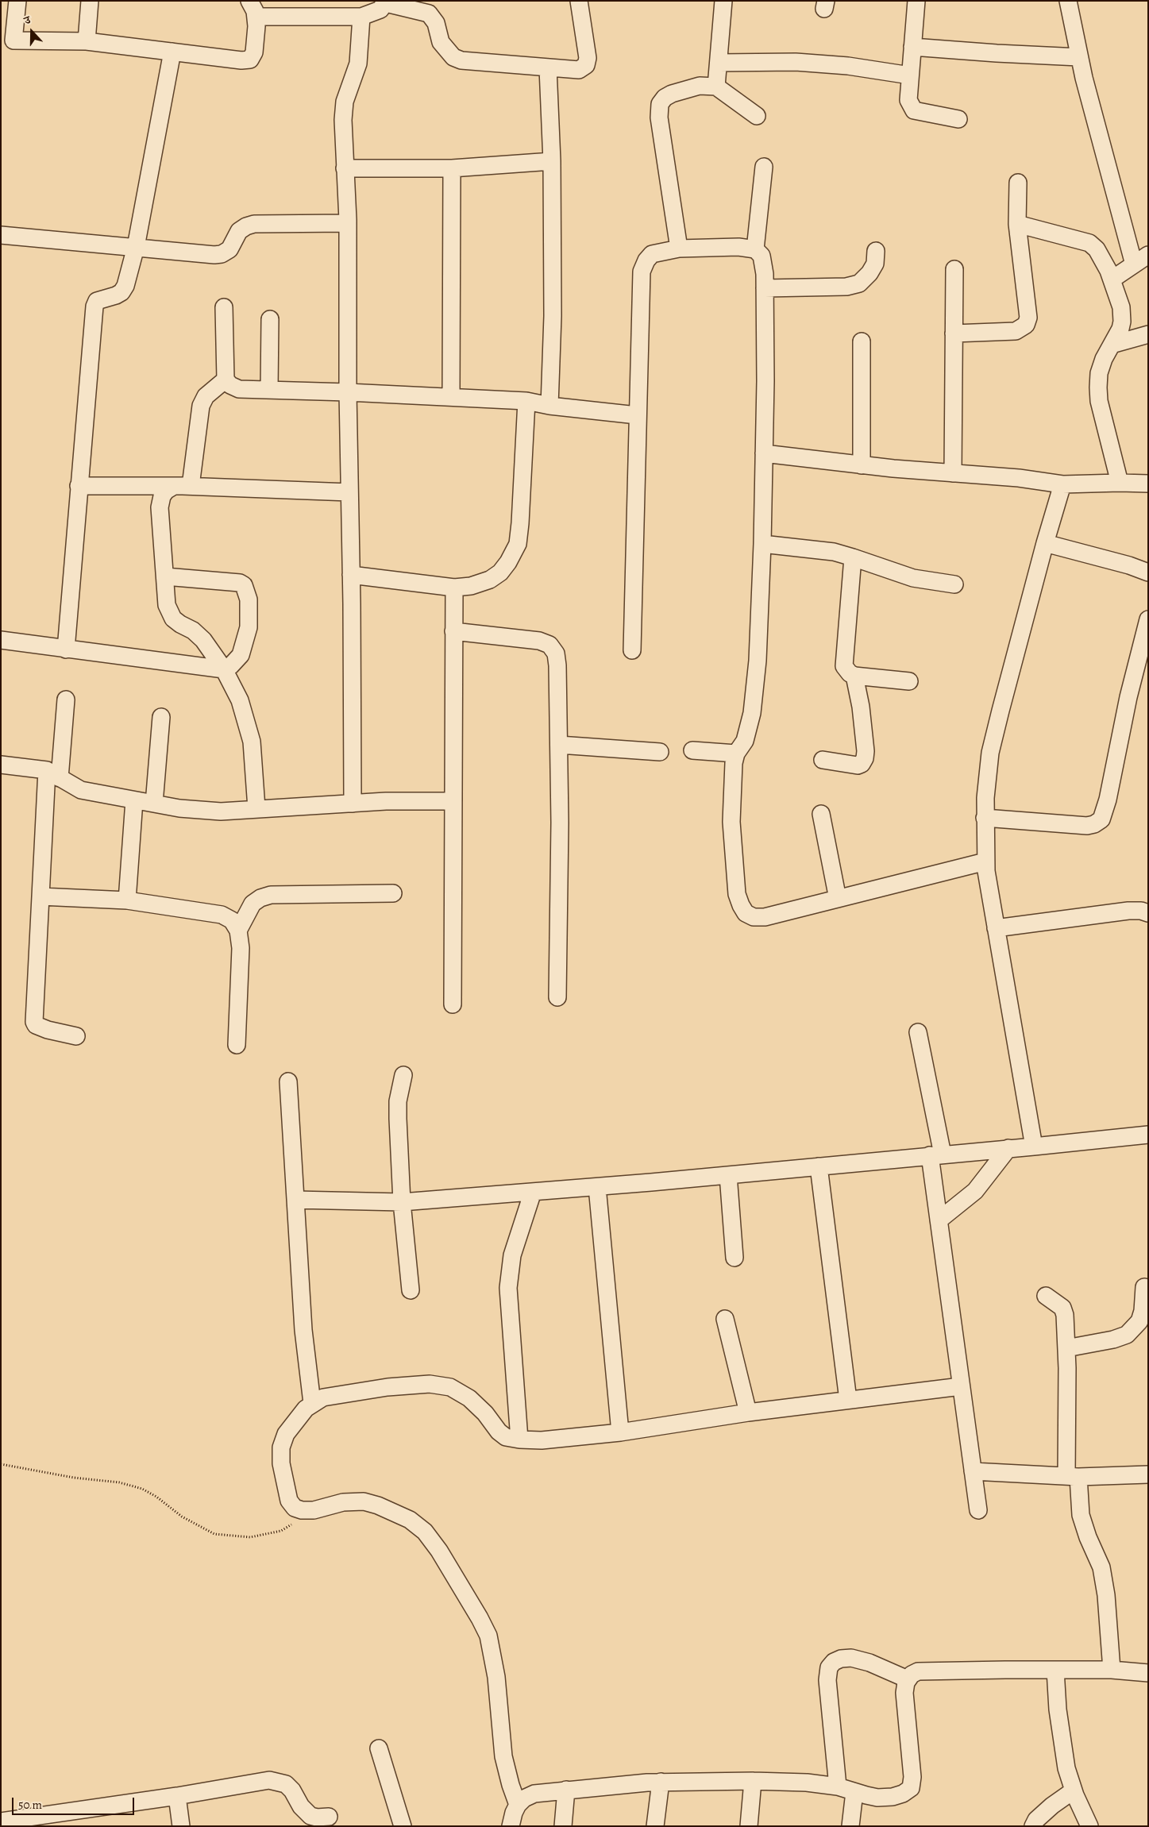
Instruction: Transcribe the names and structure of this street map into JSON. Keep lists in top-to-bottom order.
{
  "scale_bar": "50 m",
  "north": "top"
}
